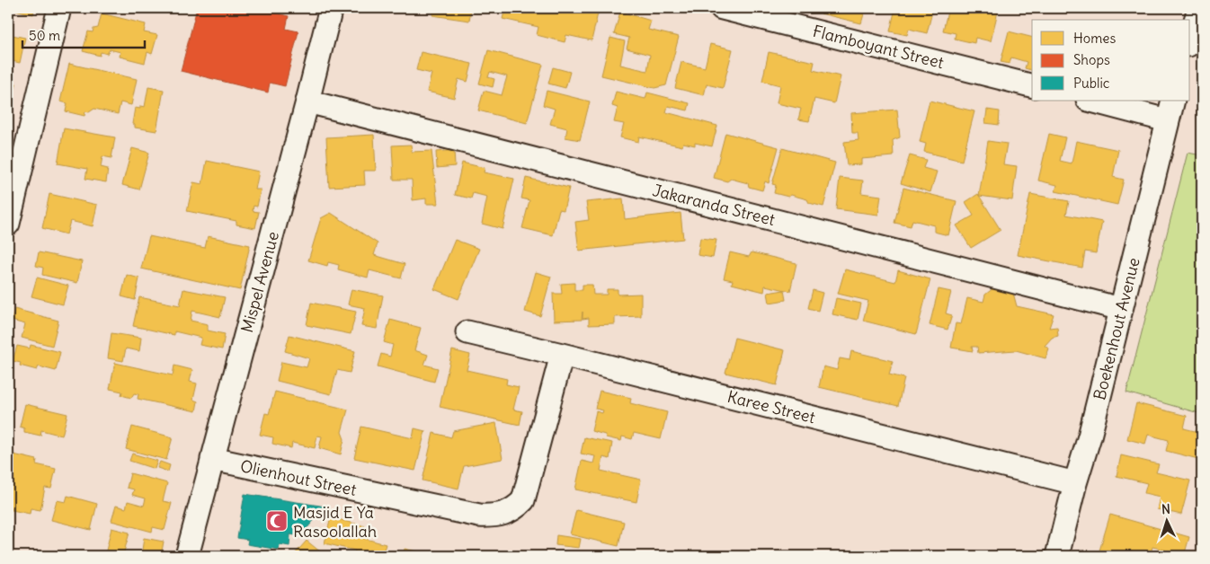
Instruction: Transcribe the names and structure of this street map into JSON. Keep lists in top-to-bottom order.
{
  "streets": {
    "street": [
      "Flamboyant Street",
      "Jakaranda Street",
      "Mispel Avenue",
      "Boekenhout Avenue",
      "Karee Street",
      "Olienhout Street"
    ]
  },
  "crossings": [
    ["Jakaranda Street", "Mispel Avenue"],
    ["Jakaranda Street", "Boekenhout Avenue"],
    ["Mispel Avenue", "Olienhout Street"],
    ["Boekenhout Avenue", "Karee Street"],
    ["Karee Street", "Olienhout Street"]
  ],
  "places": {
    "mosque": ["Masjid E Ya Rasoolallah"]
  },
  "legend": ["Homes", "Shops", "Public"],
  "scale_bar": "50 m",
  "north": "top"
}
